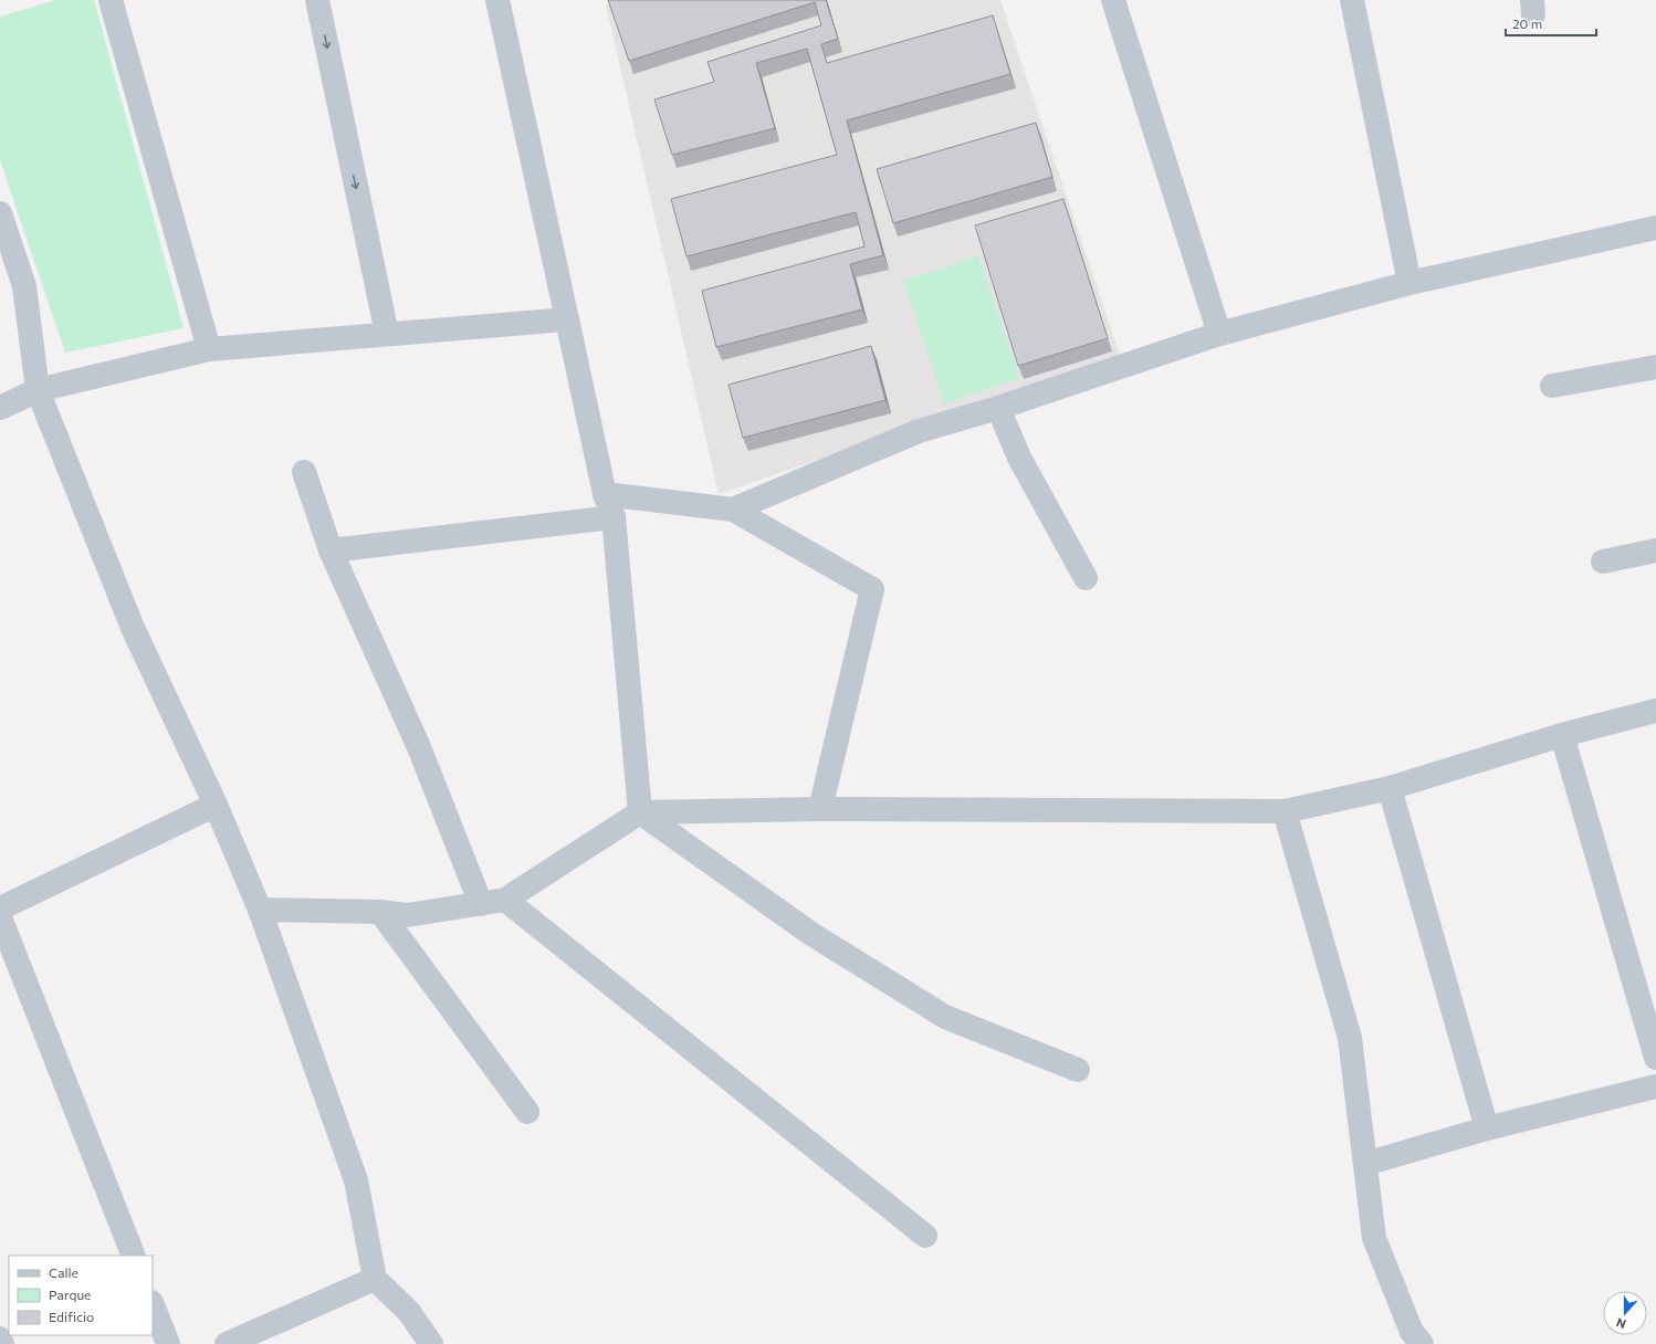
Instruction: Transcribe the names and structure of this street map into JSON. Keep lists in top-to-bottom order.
{
  "legend": ["Calle", "Parque", "Edificio"],
  "scale_bar": "20 m",
  "north": "bottom"
}
